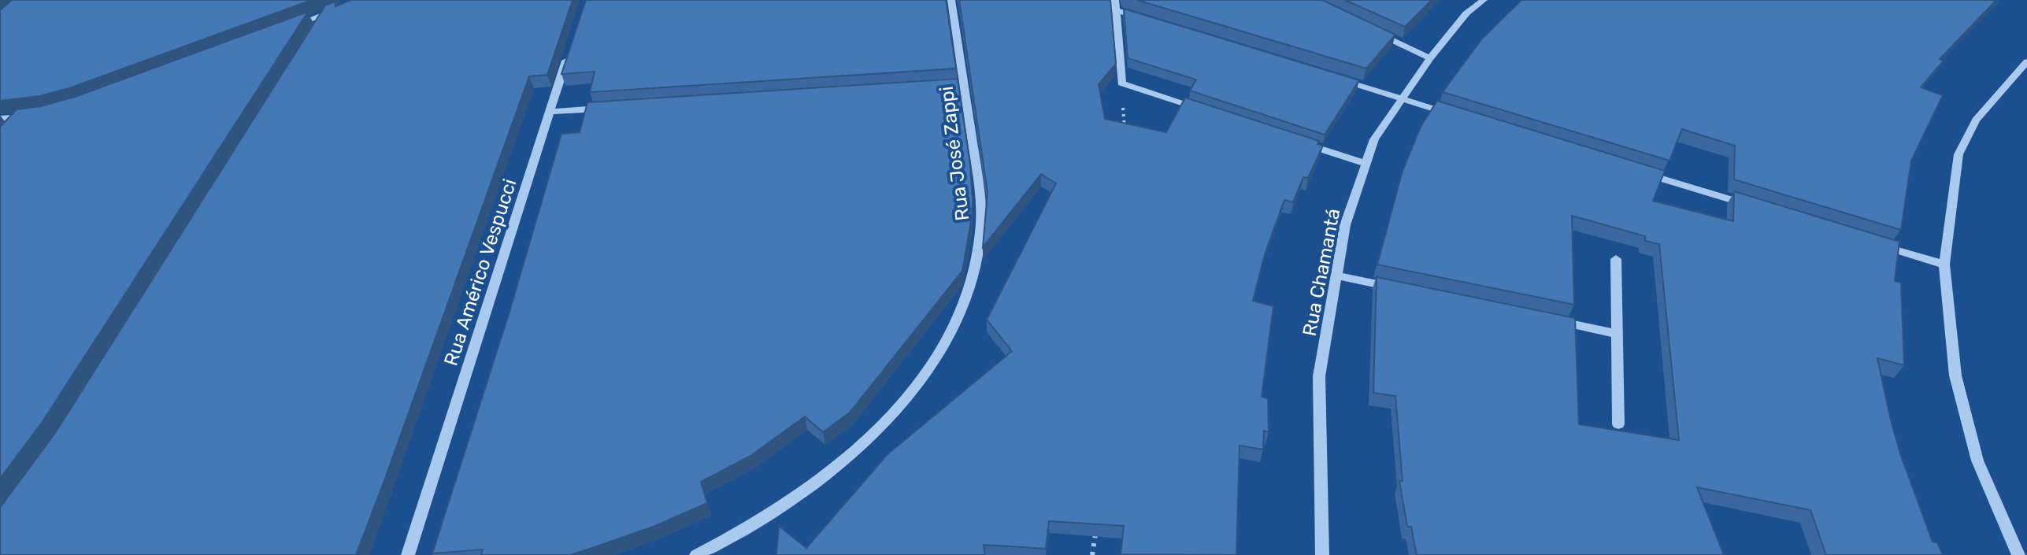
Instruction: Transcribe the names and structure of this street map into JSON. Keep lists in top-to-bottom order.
{
  "streets": {
    "street": ["Rua José Zappi", "Rua Américo Vespucci", "Rua Chamantá"]
  }
}
